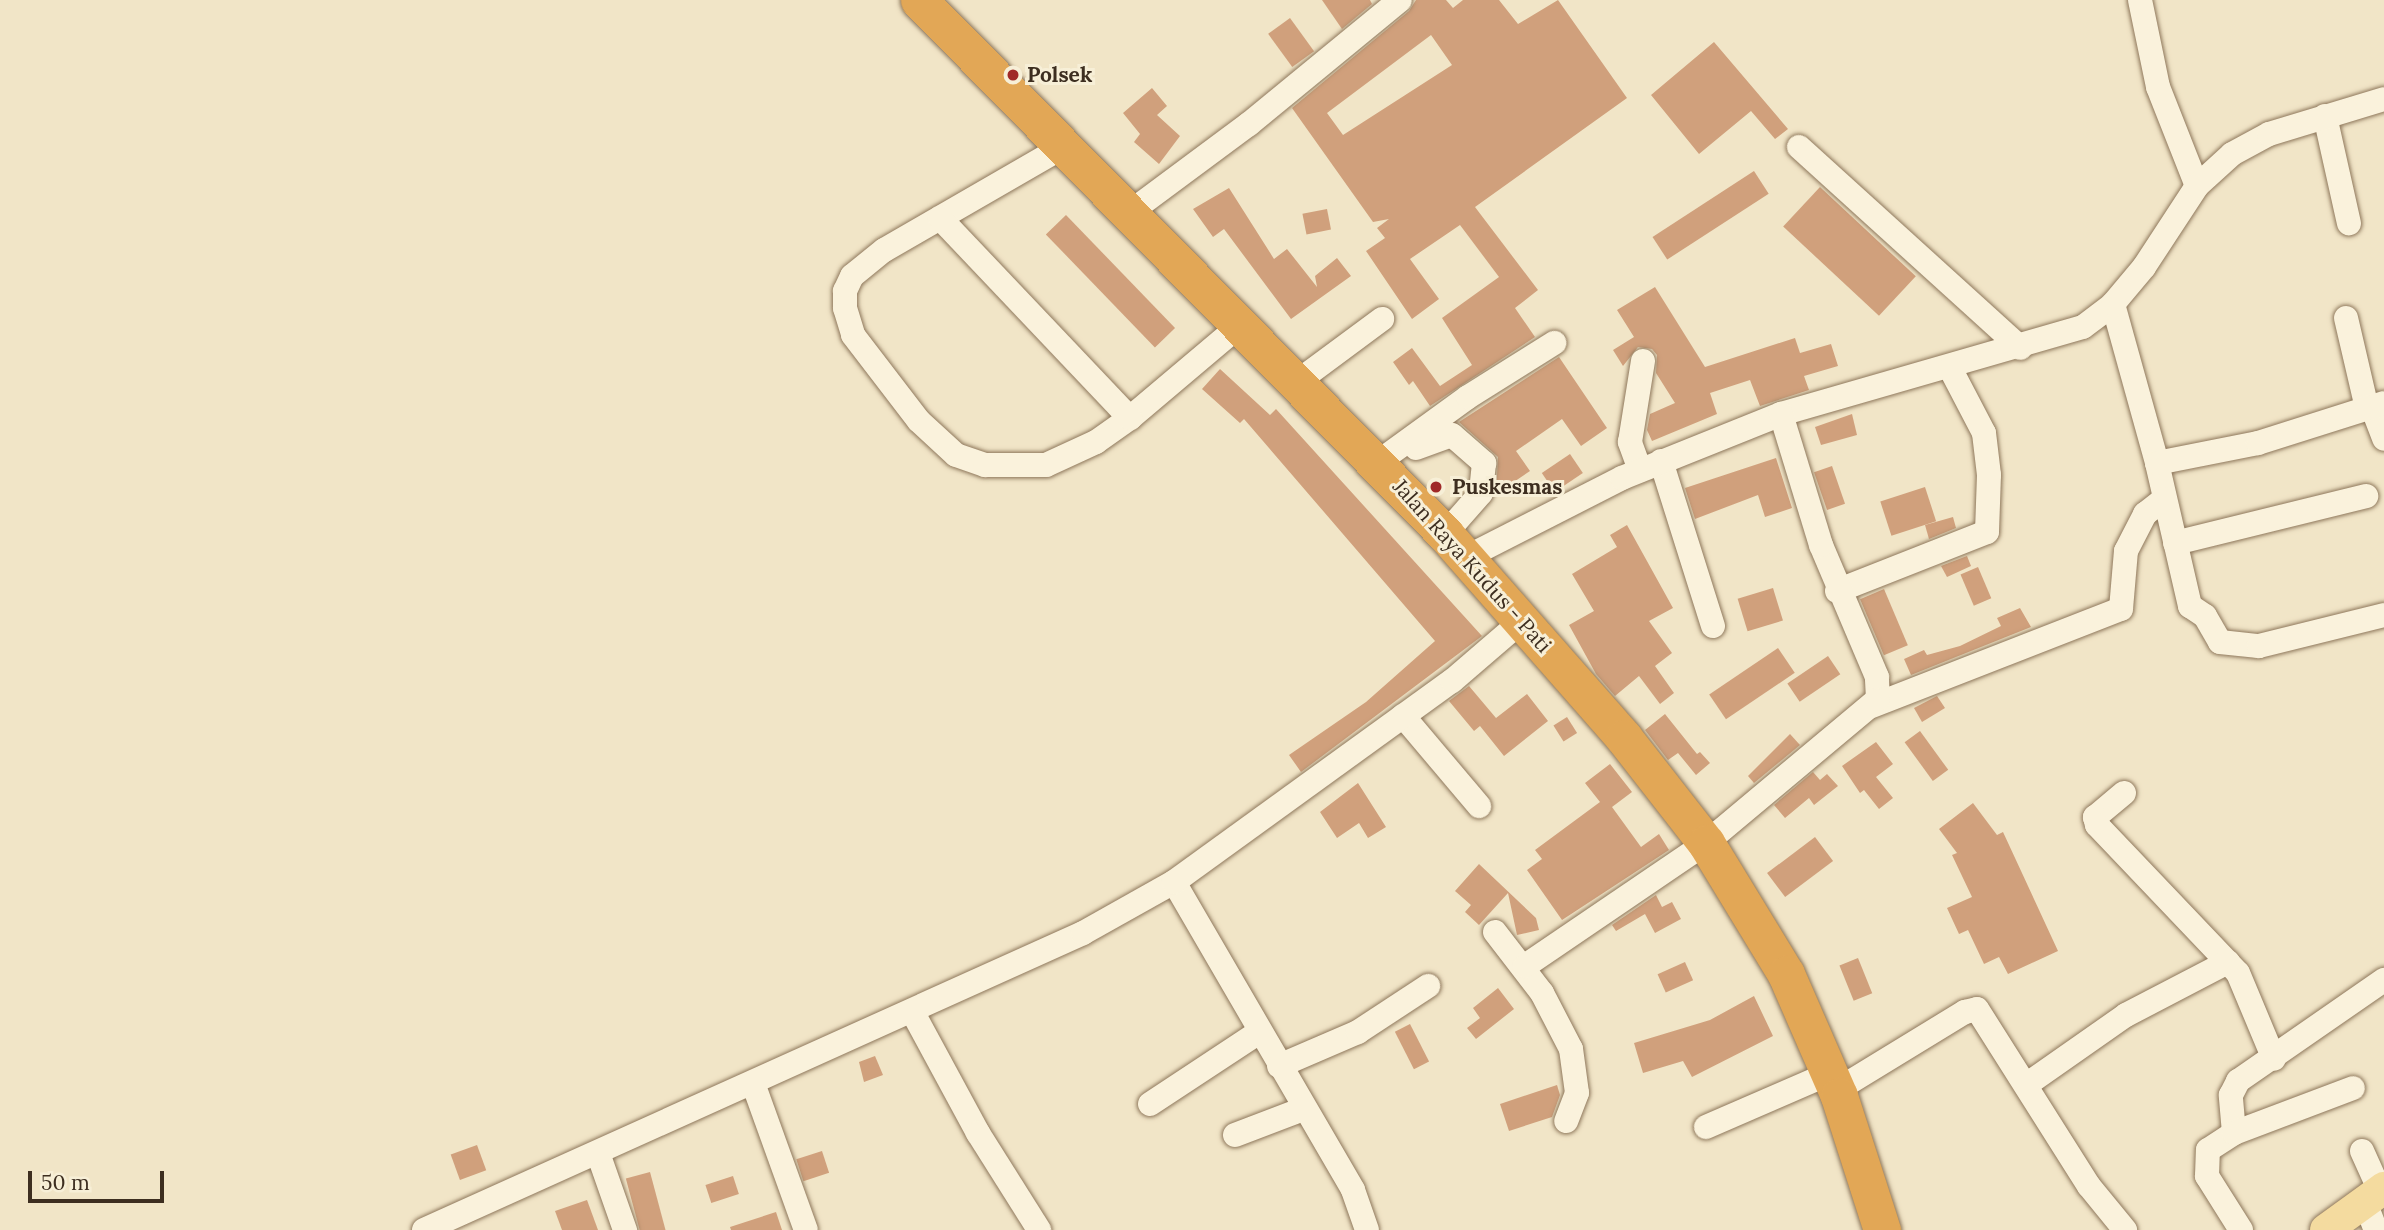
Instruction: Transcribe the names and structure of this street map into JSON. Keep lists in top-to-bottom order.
{
  "streets": {
    "highway": ["Jalan Raya Kudus - Pati"]
  },
  "places": ["Polsek", "Puskesmas"],
  "scale_bar": "50 m"
}
